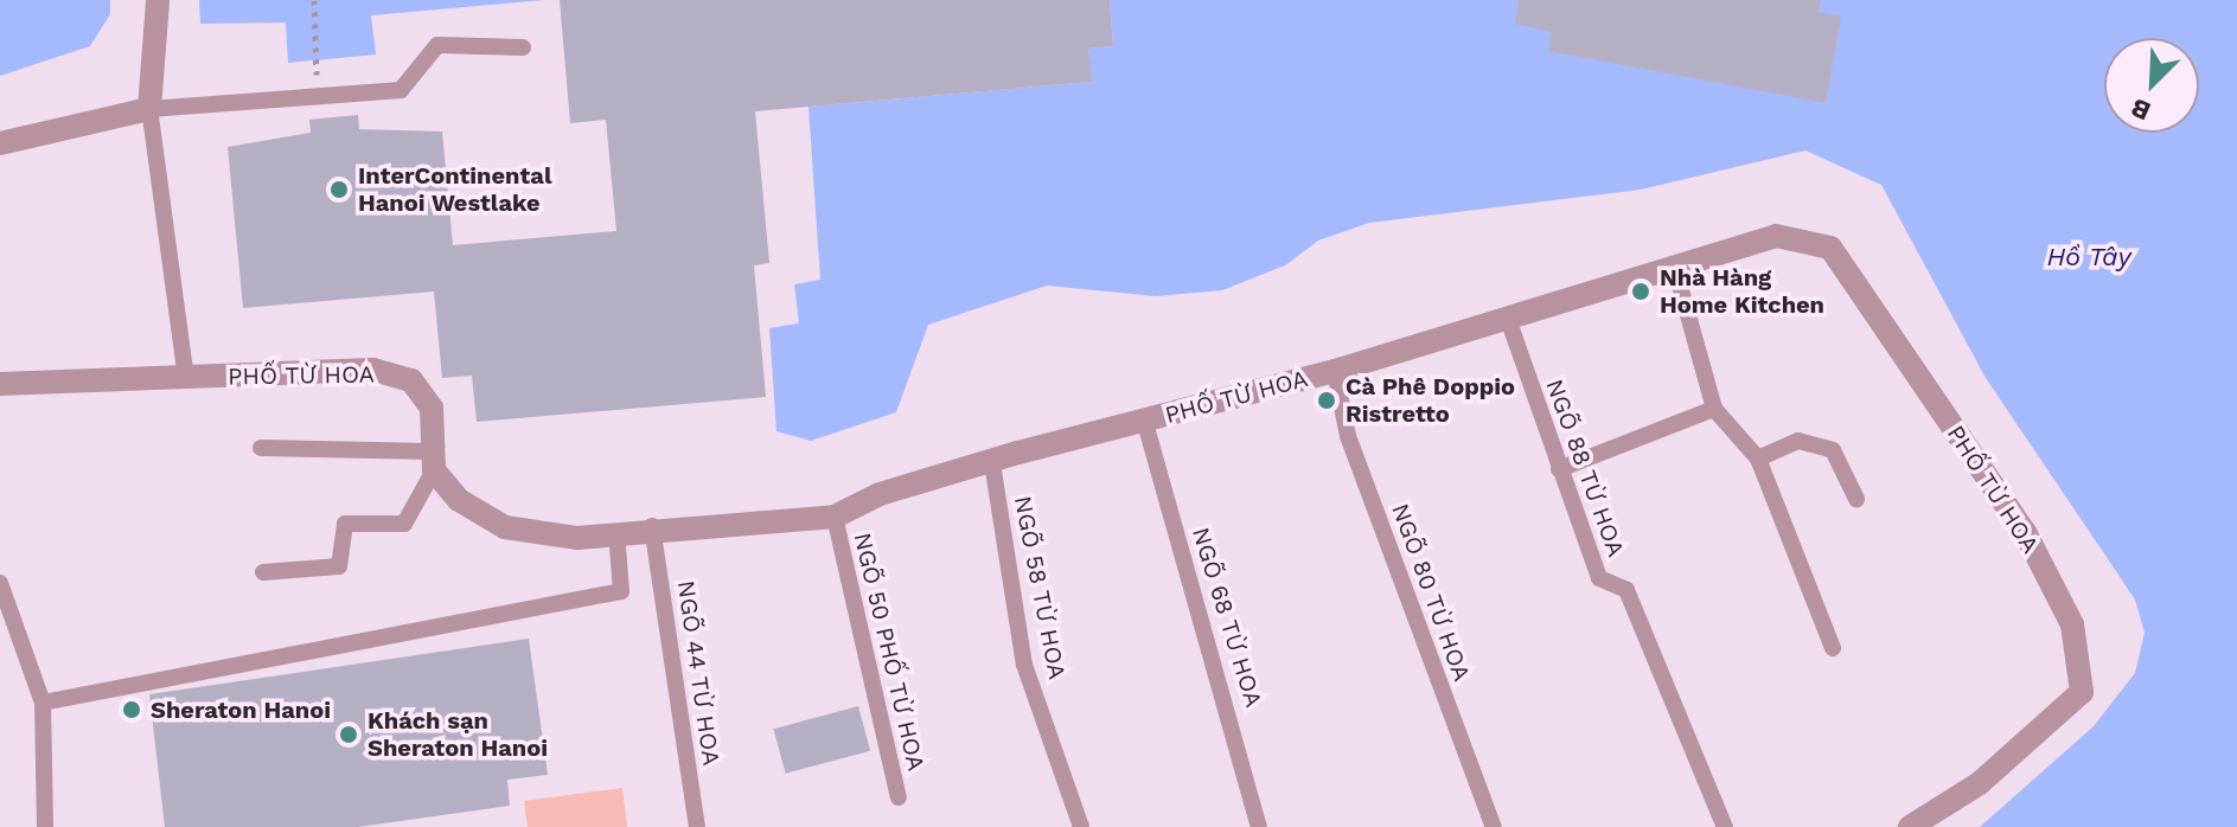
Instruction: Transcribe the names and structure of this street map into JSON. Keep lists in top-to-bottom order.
{
  "streets": {
    "street": ["PHỐ TỪ HOA"],
    "lane": [
      "NGÕ 88 TỪ HOA",
      "NGÕ 58 TỪ HOA",
      "NGÕ 80 TỪ HOA",
      "NGÕ 68 TỪ HOA",
      "NGÕ 50 PHỐ TỪ HOA",
      "NGÕ 44 TỪ HOA"
    ]
  },
  "crossings": [
    ["PHỐ TỪ HOA", "NGÕ 88 TỪ HOA"],
    ["PHỐ TỪ HOA", "NGÕ 58 TỪ HOA"],
    ["PHỐ TỪ HOA", "NGÕ 80 TỪ HOA"],
    ["PHỐ TỪ HOA", "NGÕ 68 TỪ HOA"],
    ["PHỐ TỪ HOA", "NGÕ 50 PHỐ TỪ HOA"],
    ["PHỐ TỪ HOA", "NGÕ 44 TỪ HOA"]
  ],
  "water": ["Hồ Tây"],
  "places": [
    "InterContinental Hanoi Westlake",
    "Nhà Hàng Home Kitchen",
    "Cà Phê Doppio Ristretto",
    "Sheraton Hanoi",
    "Khách sạn Sheraton Hanoi"
  ],
  "north": "bottom left"
}
